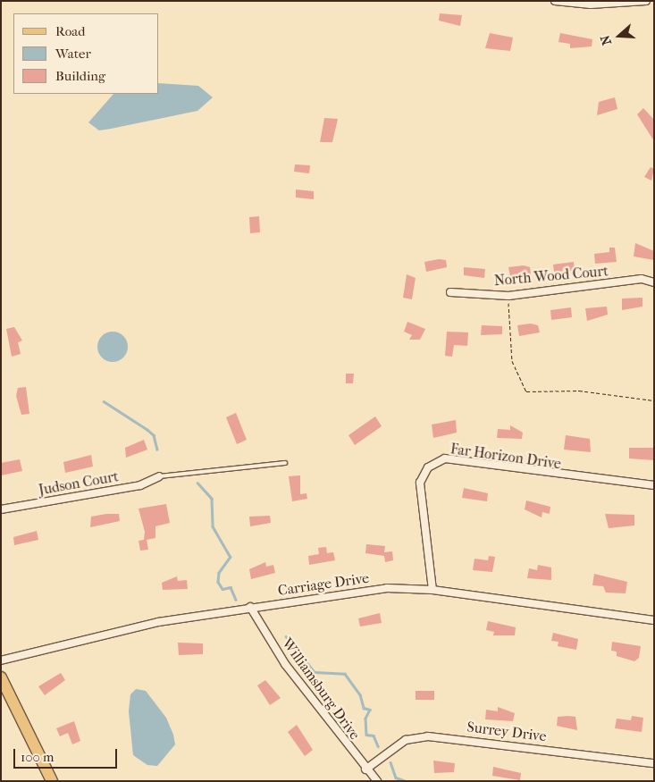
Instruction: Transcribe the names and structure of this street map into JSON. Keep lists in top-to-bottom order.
{
  "streets": {
    "street": [
      "North Wood Court",
      "Far Horizon Drive",
      "Judson Court",
      "Carriage Drive",
      "Williamsburg Drive",
      "Surrey Drive"
    ]
  },
  "crossings": [
    ["Far Horizon Drive", "Carriage Drive"],
    ["Carriage Drive", "Williamsburg Drive"],
    ["Williamsburg Drive", "Surrey Drive"]
  ],
  "legend": ["Road", "Water", "Building"],
  "scale_bar": "100 m",
  "north": "left"
}
